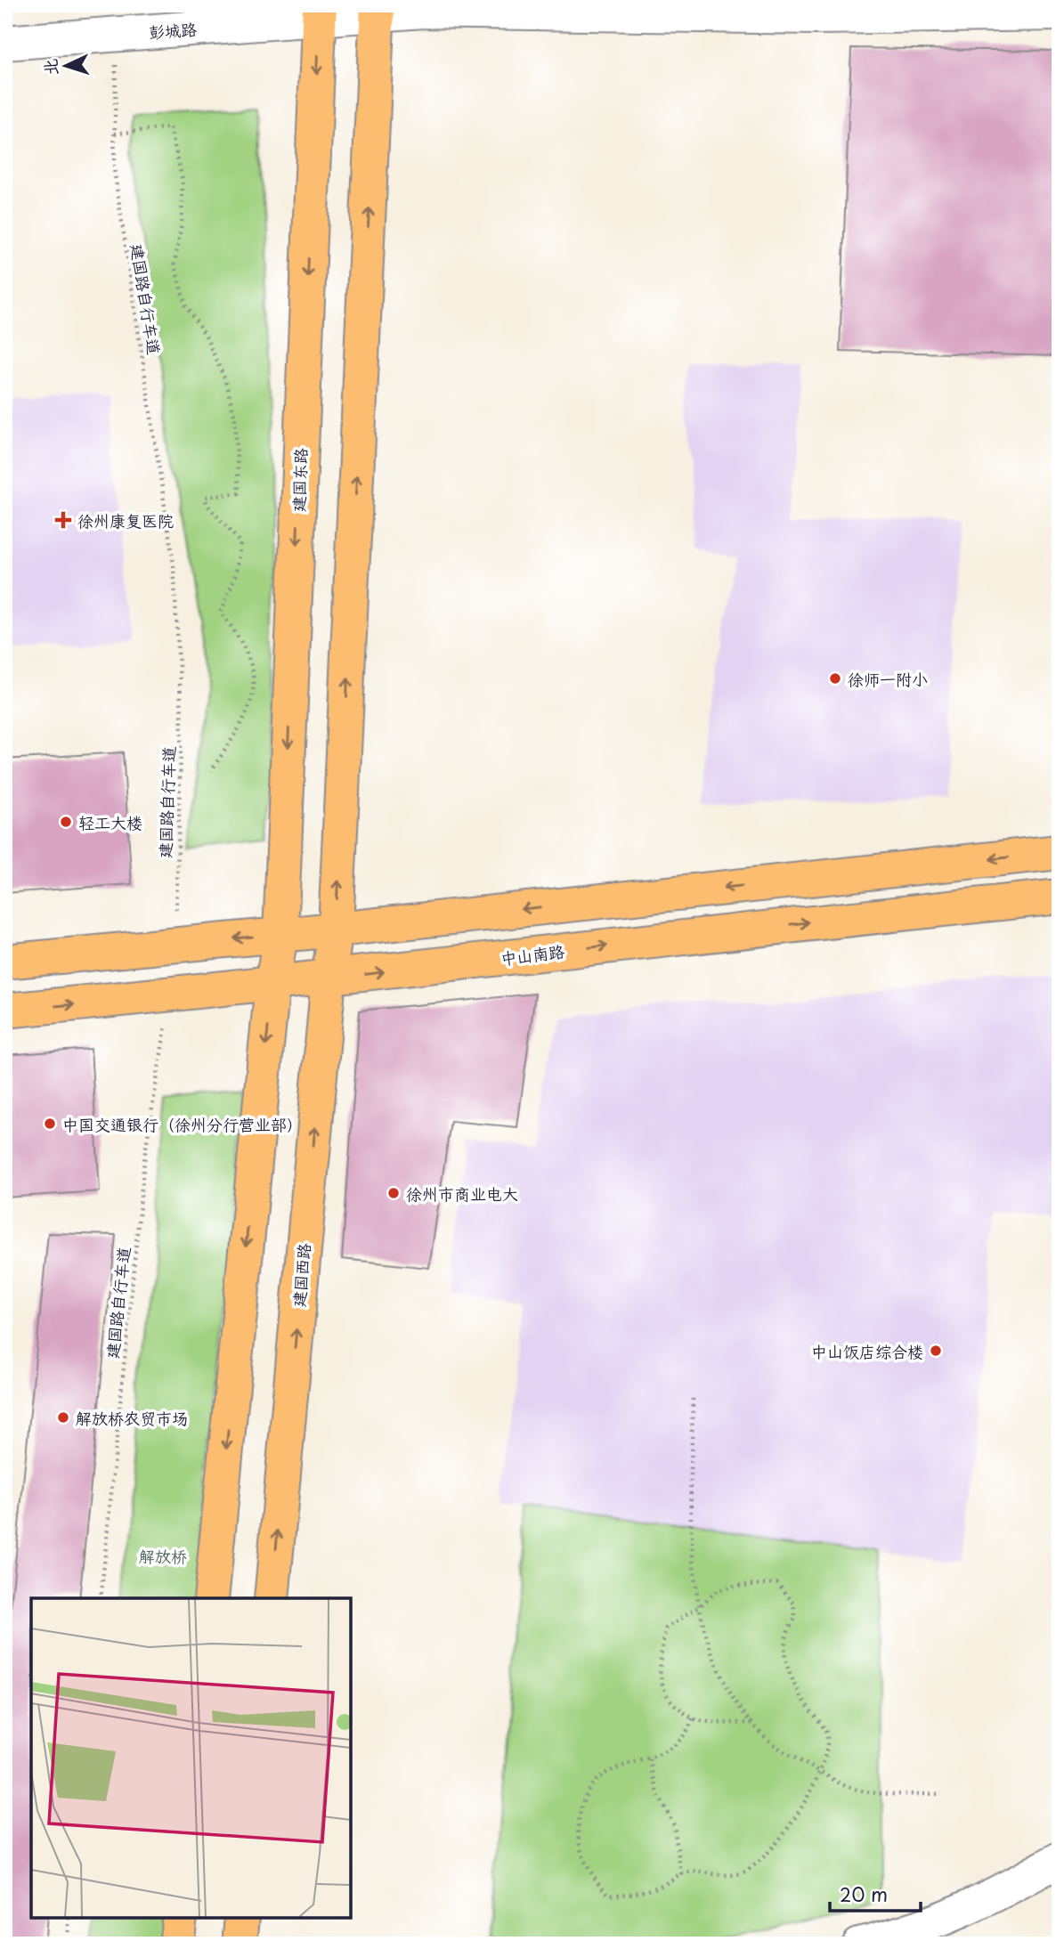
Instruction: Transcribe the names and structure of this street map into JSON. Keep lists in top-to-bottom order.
{
  "streets": {
    "main road": ["建国东路", "中山南路", "建国西路"],
    "street": ["彭城路"],
    "path": ["建国路自行车道"]
  },
  "crossings": [
    ["彭城路", "建国路自行车道"],
    ["彭城路", "建国东路"],
    ["建国路自行车道", "中山南路"],
    ["建国东路", "中山南路"],
    ["中山南路", "建国西路"]
  ],
  "parks": ["解放桥"],
  "places": {
    "health": ["徐州康复医院"],
    "other": [
      "徐师一附小",
      "轻工大楼",
      "中国交通银行（徐州分行营业部）",
      "徐州市商业电大",
      "中山饭店综合楼",
      "解放桥农贸市场"
    ]
  },
  "scale_bar": "20 m",
  "north": "left"
}
